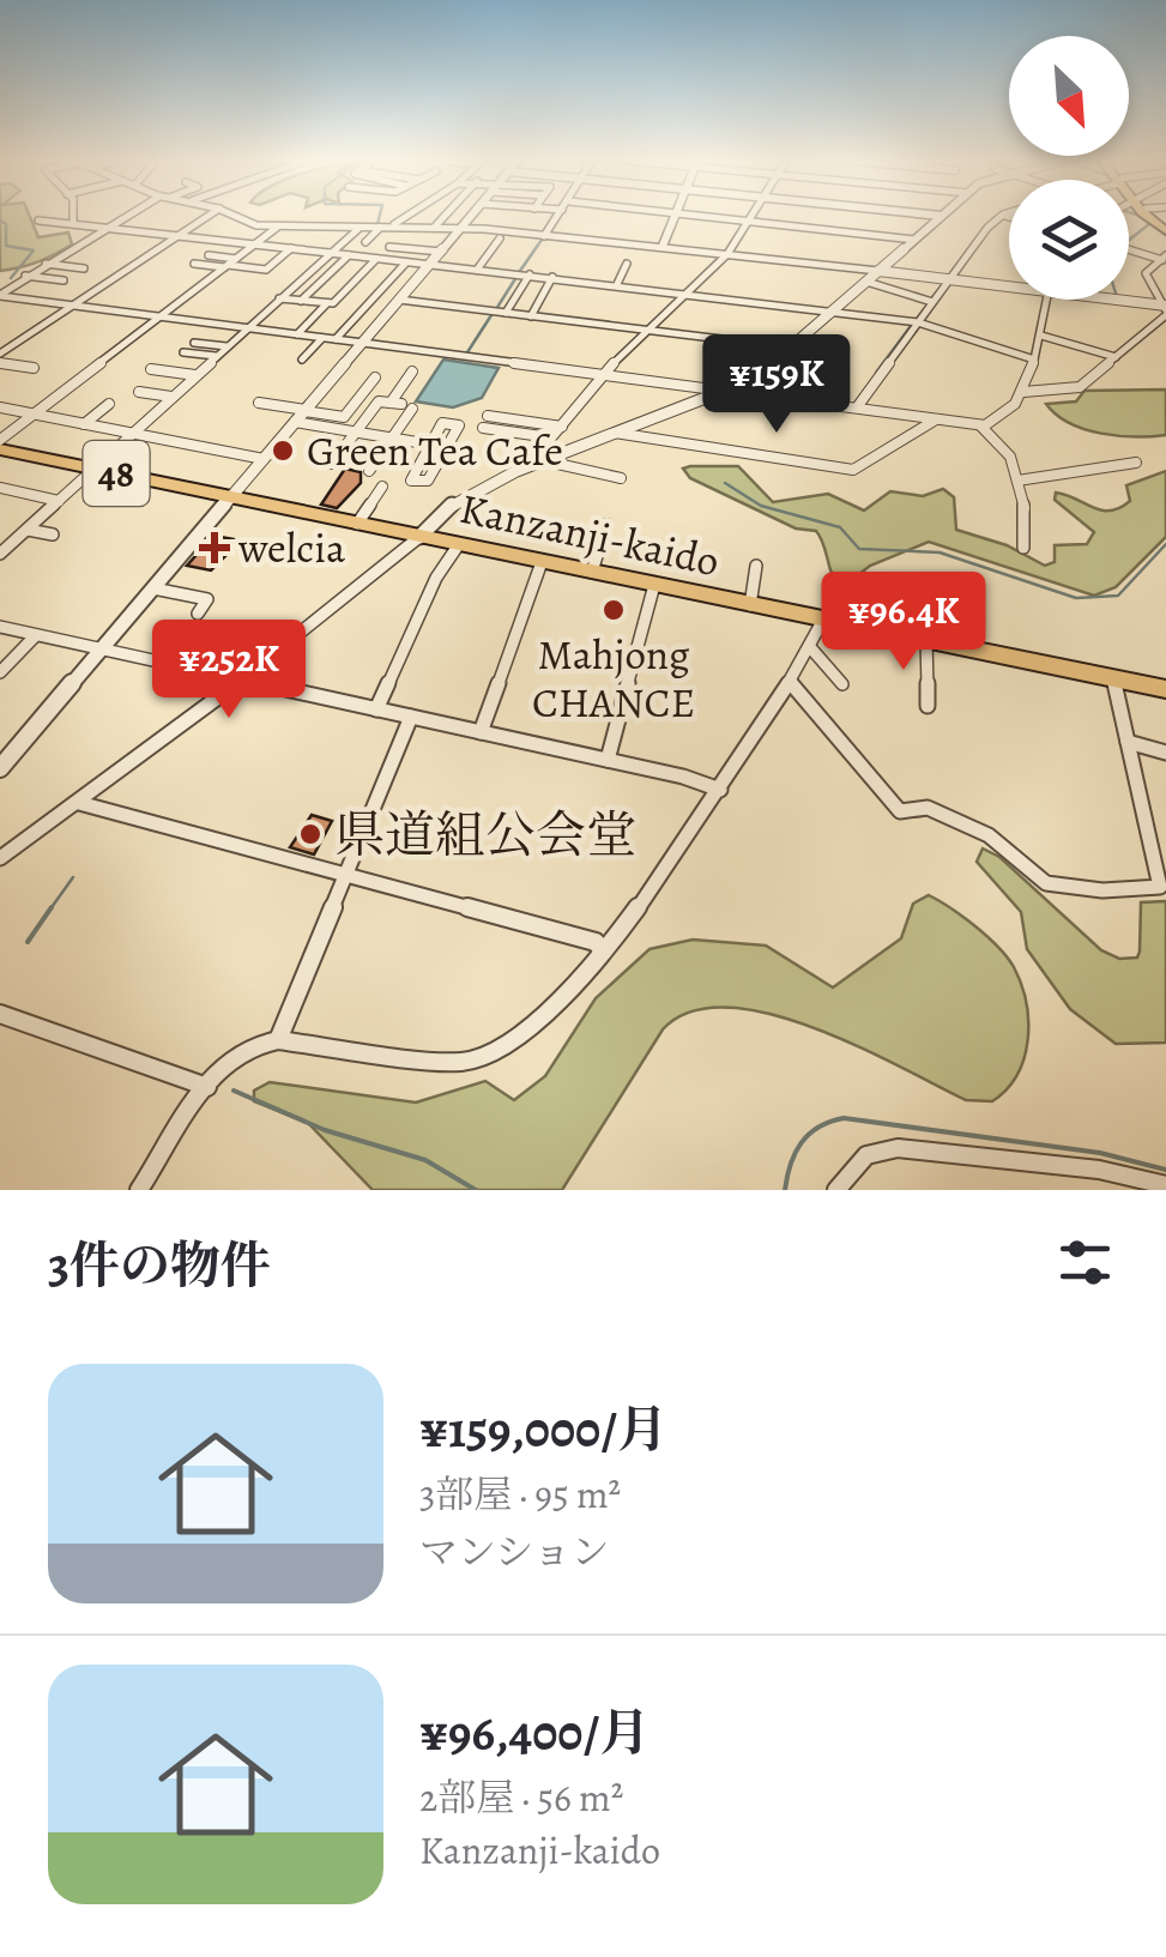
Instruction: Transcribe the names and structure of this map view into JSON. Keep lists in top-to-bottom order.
{
  "streets": {
    "main road": ["48", "Kanzanji-kaido"]
  },
  "places": {
    "other": ["Green Tea Cafe", "Mahjong CHANCE", "県道組公会堂"],
    "health": ["welcia"]
  },
  "north": "bottom right",
  "page": {
    "price": ["¥159K", "¥96.4K", "¥252K"],
    "heading": "3件の物件",
    "list": [
      {
        "name": "¥159,000/月",
        "note": "3部屋 · 95 m² · マンション"
      },
      {
        "name": "¥96,400/月",
        "note": "2部屋 · 56 m² · Kanzanji-kaido"
      }
    ]
  }
}
